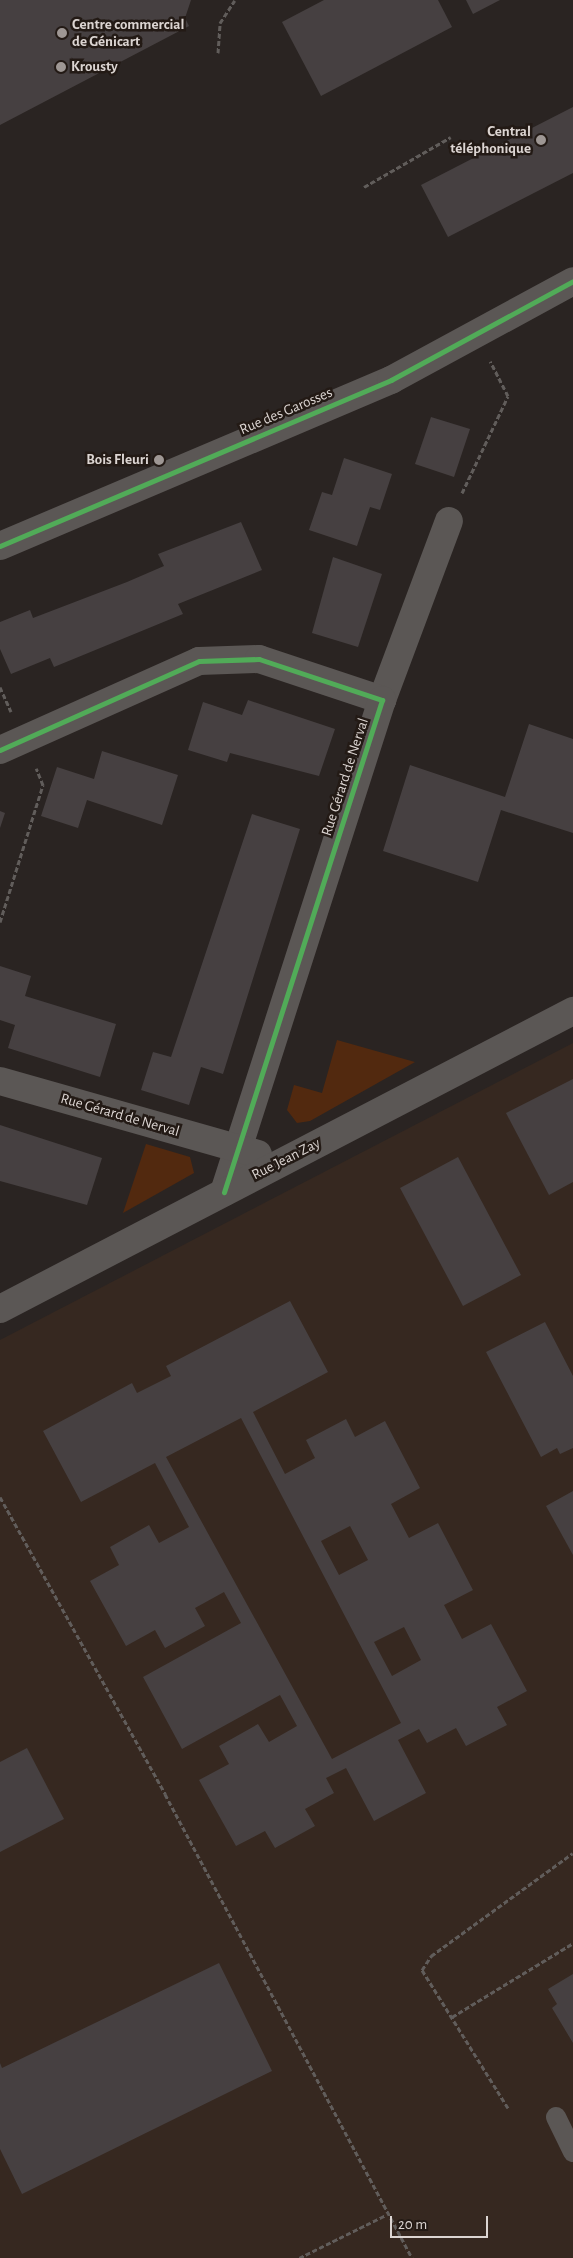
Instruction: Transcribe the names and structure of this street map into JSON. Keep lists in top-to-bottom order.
{
  "streets": {
    "street": ["Rue des Garosses", "Rue Gérard de Nerval", "Rue Jean Zay"]
  },
  "crossings": [
    ["Rue Gérard de Nerval", "Rue Jean Zay"]
  ],
  "places": [
    "Centre commercial de Génicart",
    "Krousty",
    "Central téléphonique",
    "Bois Fleuri"
  ],
  "scale_bar": "20 m"
}
